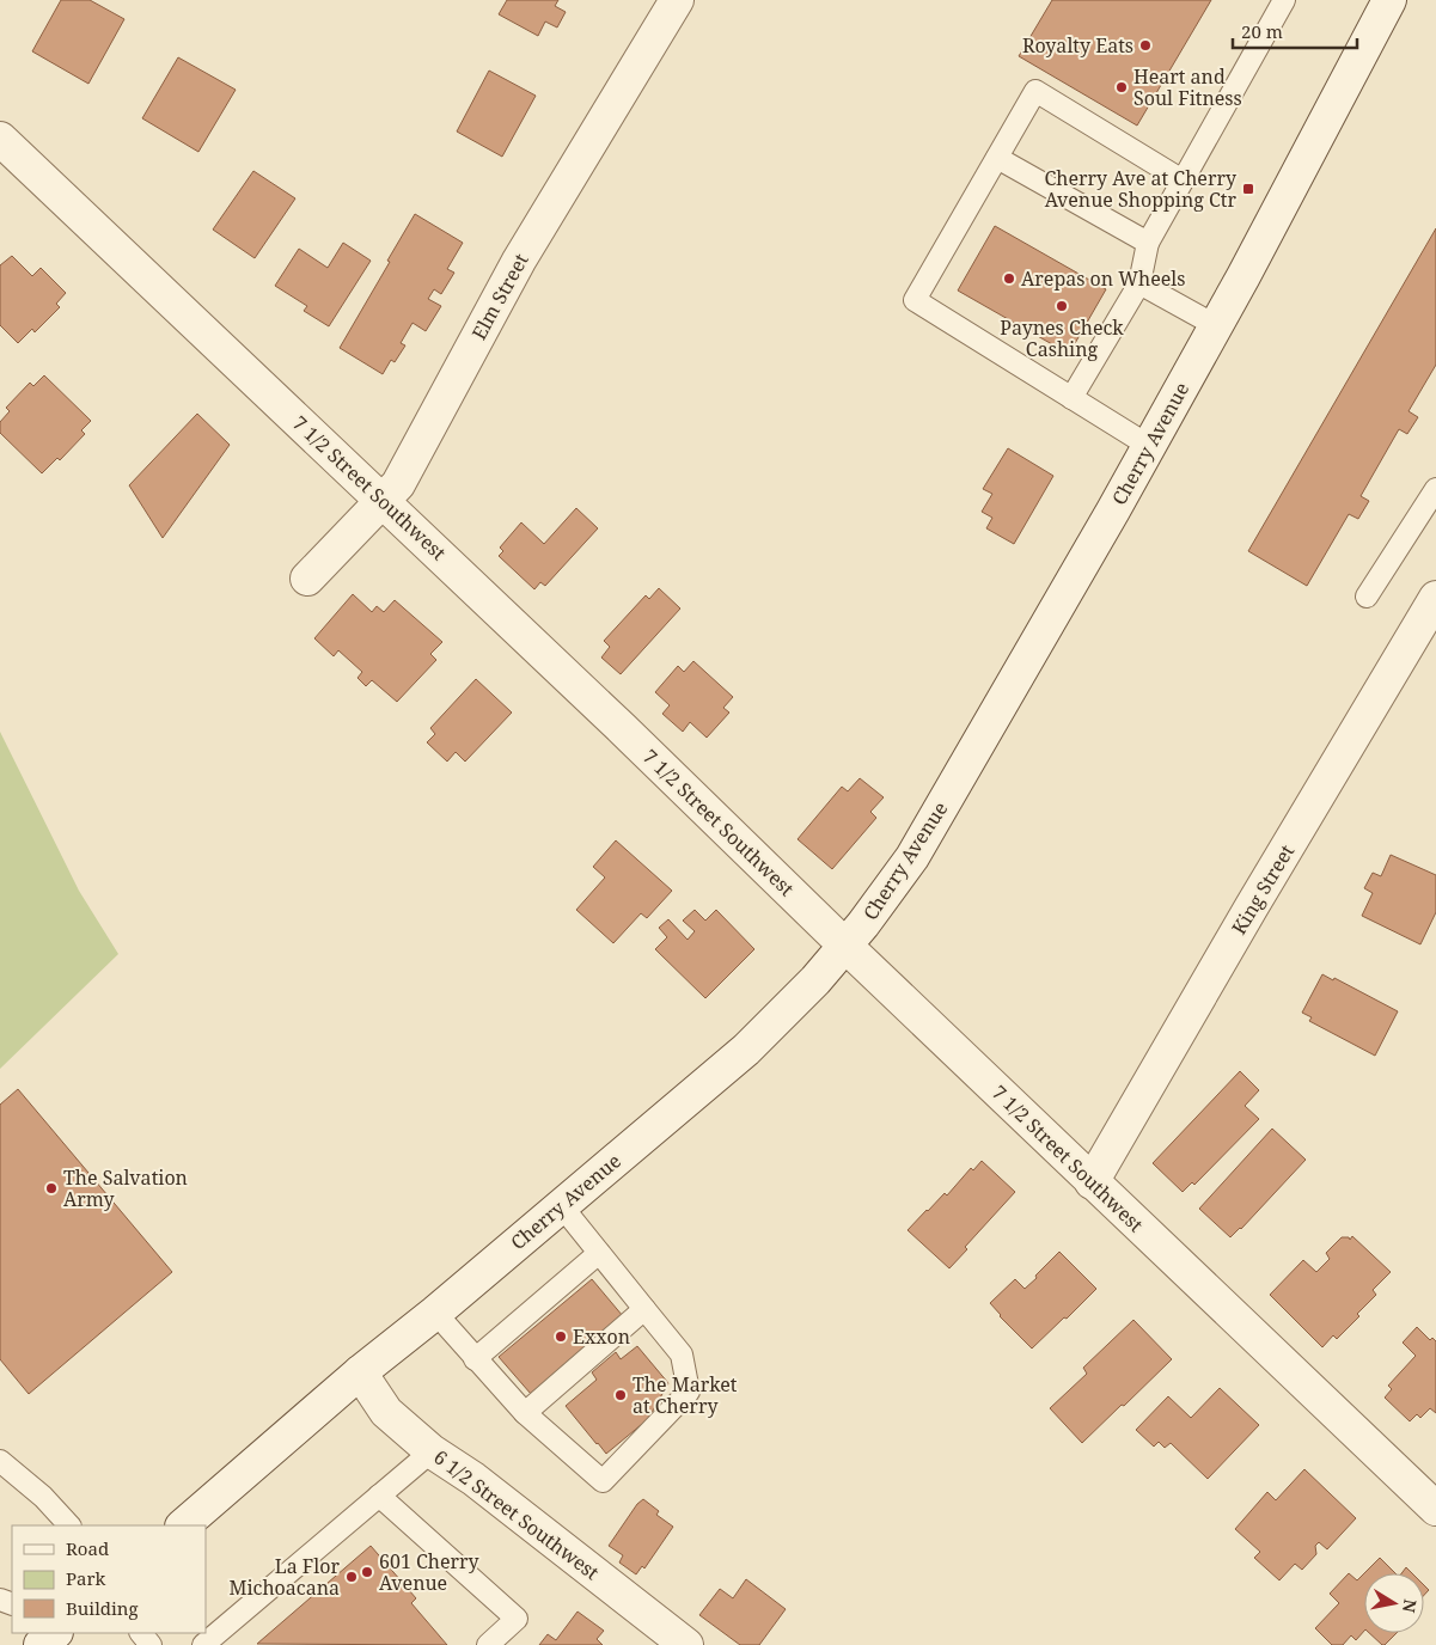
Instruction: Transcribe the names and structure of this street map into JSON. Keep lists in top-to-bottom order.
{
  "streets": {
    "street": [
      "Elm Street",
      "Cherry Avenue",
      "7 1/2 Street Southwest",
      "King Street",
      "6 1/2 Street Southwest"
    ]
  },
  "crossings": [
    ["Elm Street", "7 1/2 Street Southwest"],
    ["Cherry Avenue", "7 1/2 Street Southwest"],
    ["Cherry Avenue", "6 1/2 Street Southwest"],
    ["7 1/2 Street Southwest", "King Street"]
  ],
  "places": {
    "other": [
      "Royalty Eats",
      "Heart and Soul Fitness",
      "Arepas on Wheels",
      "Paynes Check Cashing",
      "The Salvation Army",
      "Exxon",
      "The Market at Cherry",
      "601 Cherry Avenue",
      "La Flor Michoacana"
    ],
    "transit": ["Cherry Ave at Cherry Avenue Shopping Ctr"]
  },
  "legend": ["Road", "Park", "Building"],
  "scale_bar": "20 m",
  "north": "right"
}
